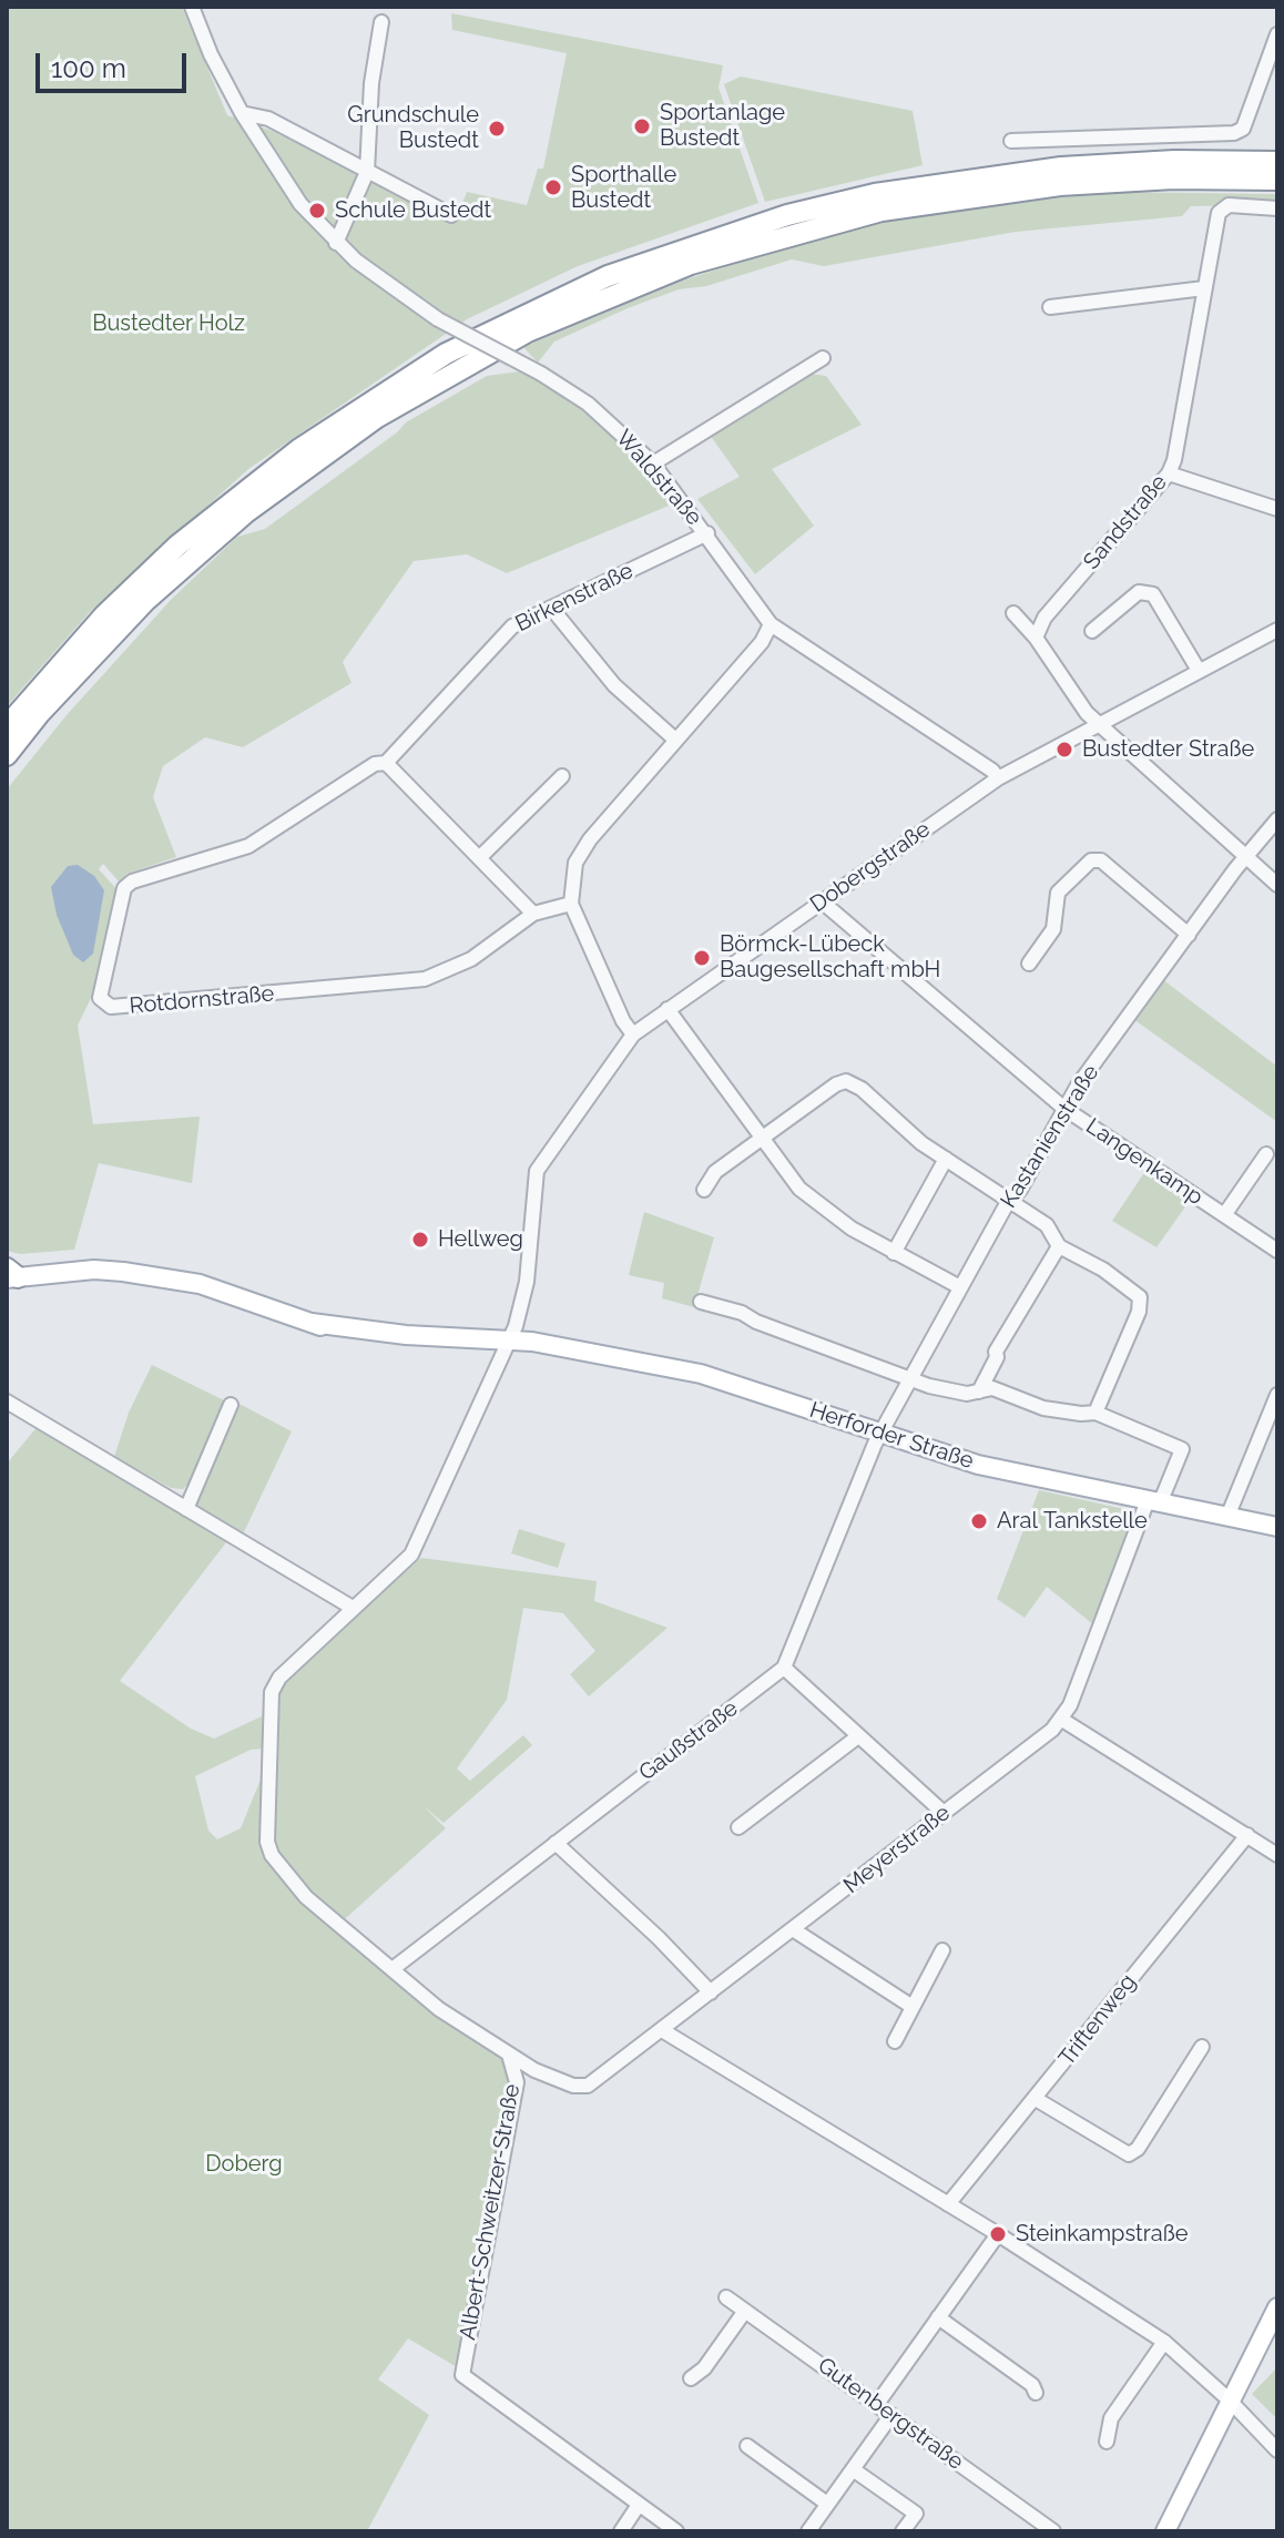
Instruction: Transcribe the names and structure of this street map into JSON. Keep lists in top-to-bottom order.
{
  "streets": {
    "main road": ["Herforder Straße"],
    "street": [
      "Waldstraße",
      "Sandstraße",
      "Birkenstraße",
      "Dobergstraße",
      "Rotdornstraße",
      "Kastanienstraße",
      "Langenkamp",
      "Gaußstraße",
      "Meyerstraße",
      "Triftenweg",
      "Albert-Schweitzer-Straße",
      "Gutenbergstraße"
    ]
  },
  "crossings": [
    ["Waldstraße", "Birkenstraße"],
    ["Birkenstraße", "Rotdornstraße"],
    ["Dobergstraße", "Langenkamp"],
    ["Dobergstraße", "Herforder Straße"],
    ["Dobergstraße", "Albert-Schweitzer-Straße"],
    ["Kastanienstraße", "Langenkamp"],
    ["Kastanienstraße", "Herforder Straße"],
    ["Herforder Straße", "Albert-Schweitzer-Straße"],
    ["Gaußstraße", "Albert-Schweitzer-Straße"],
    ["Meyerstraße", "Albert-Schweitzer-Straße"]
  ],
  "parks": ["Bustedter Holz", "Doberg"],
  "places": [
    "Sportanlage Bustedt",
    "Grundschule Bustedt",
    "Sporthalle Bustedt",
    "Schule Bustedt",
    "Bustedter Straße",
    "Börmck-Lübeck Baugesellschaft mbH",
    "Hellweg",
    "Aral Tankstelle",
    "Steinkampstraße"
  ],
  "scale_bar": "100 m"
}
